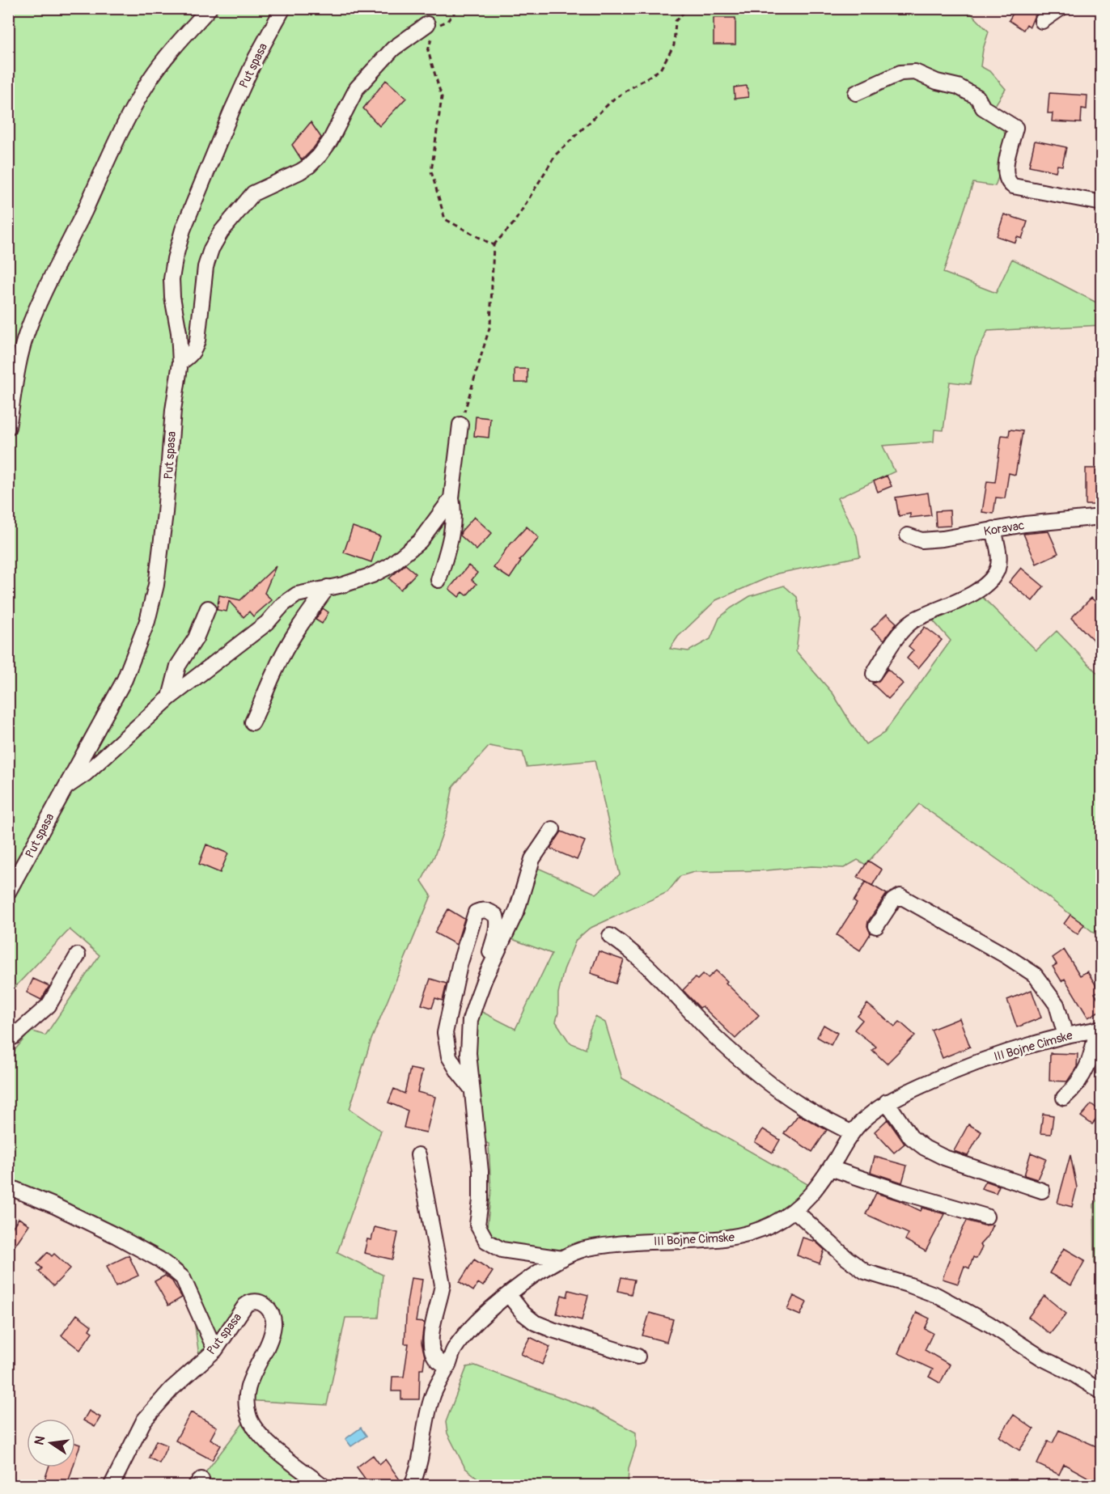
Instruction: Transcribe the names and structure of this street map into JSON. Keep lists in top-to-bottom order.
{
  "streets": {
    "street": ["Put spasa", "Koravac", "III Bojne Cimske"]
  },
  "north": "left"
}
